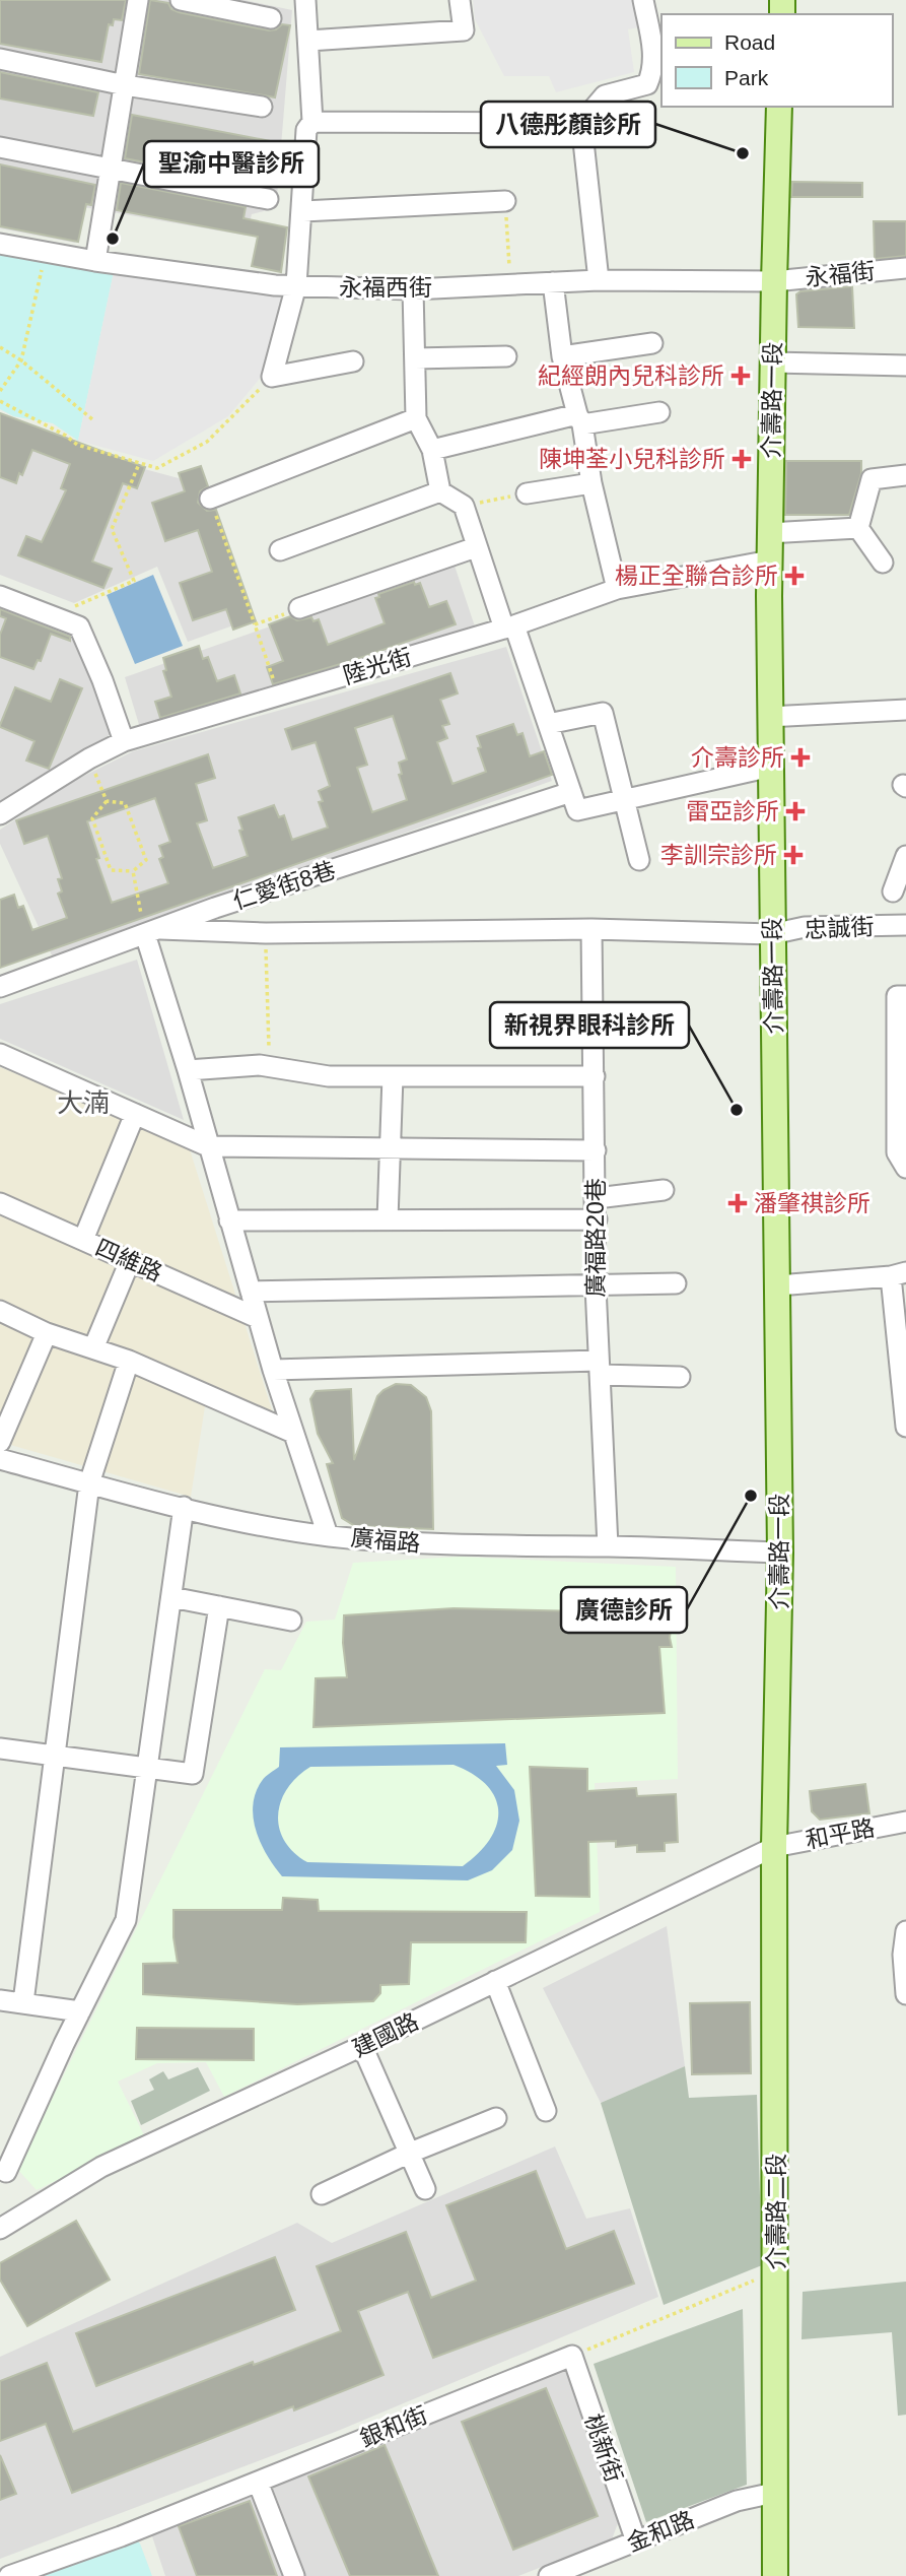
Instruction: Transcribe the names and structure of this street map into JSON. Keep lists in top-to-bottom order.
{
  "streets": {
    "main road": ["介壽路一段", "介壽路二段"],
    "street": [
      "永福街",
      "永福西街",
      "陸光街",
      "仁愛街8巷",
      "忠誠街",
      "廣福路20巷",
      "四維路",
      "廣福路",
      "和平路",
      "建國路",
      "銀和街",
      "桃新街",
      "金和路"
    ]
  },
  "crossings": [
    ["永福街", "永福西街"],
    ["永福街", "介壽路一段"],
    ["永福西街", "介壽路一段"],
    ["介壽路一段", "陸光街"],
    ["介壽路一段", "仁愛街8巷"],
    ["介壽路一段", "忠誠街"],
    ["介壽路一段", "廣福路"],
    ["介壽路一段", "和平路"],
    ["介壽路一段", "建國路"],
    ["介壽路一段", "介壽路二段"],
    ["仁愛街8巷", "忠誠街"],
    ["忠誠街", "廣福路20巷"],
    ["廣福路20巷", "廣福路"],
    ["和平路", "建國路"],
    ["和平路", "介壽路二段"],
    ["建國路", "介壽路二段"],
    ["介壽路二段", "金和路"],
    ["銀和街", "桃新街"],
    ["桃新街", "金和路"]
  ],
  "districts": ["大湳"],
  "places": {
    "other": [
      "八德彤顏診所",
      "聖渝中醫診所",
      "新視界眼科診所",
      "廣德診所"
    ],
    "health": [
      "紀經朗內兒科診所",
      "陳坤荃小兒科診所",
      "楊正全聯合診所",
      "介壽診所",
      "雷亞診所",
      "李訓宗診所",
      "潘肇祺診所"
    ]
  },
  "legend": ["Road", "Park"]
}
